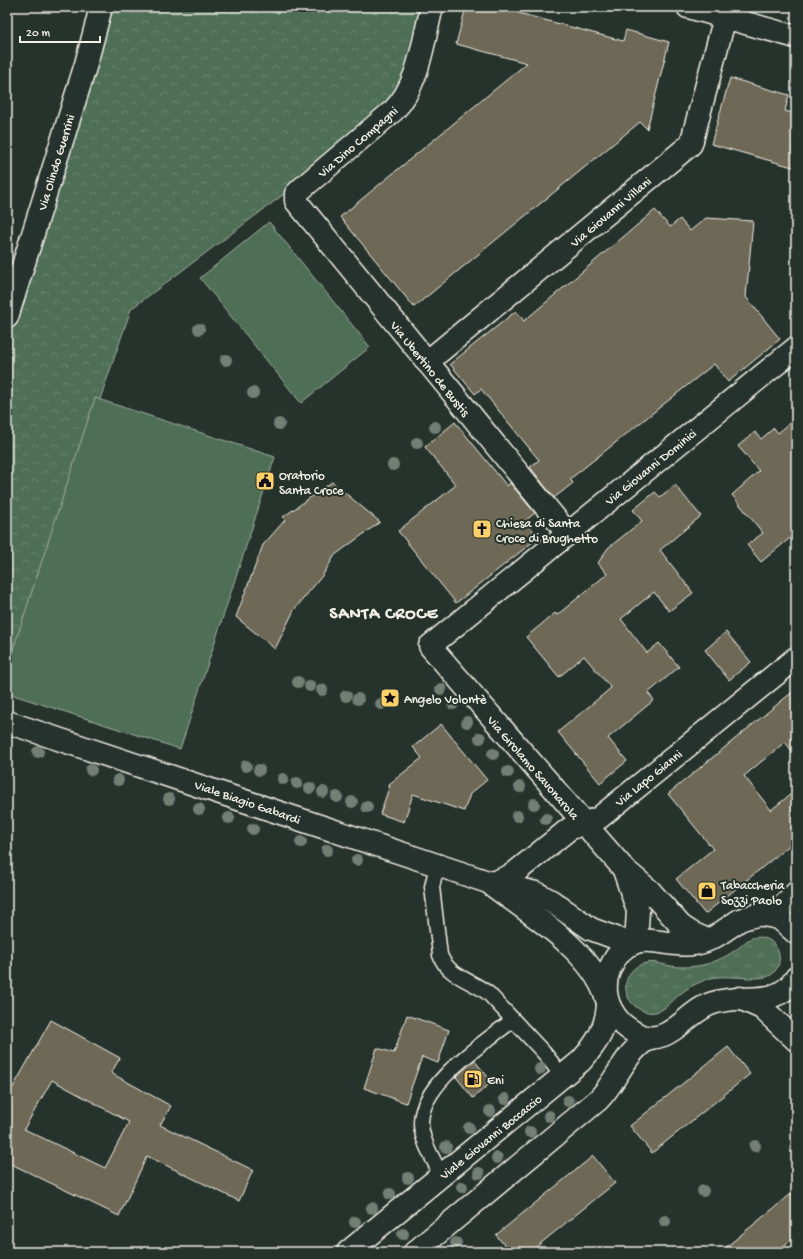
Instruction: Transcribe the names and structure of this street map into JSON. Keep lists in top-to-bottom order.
{
  "streets": {
    "street": [
      "Via Dino Compagni",
      "Via Olindo Guerrini",
      "Via Giovanni Villani",
      "Via Ubertino de Bustis",
      "Via Giovanni Dominici",
      "Via Girolamo Savonarola",
      "Via Lapo Gianni",
      "Viale Biagio Gabardi",
      "Viale Giovanni Boccaccio"
    ]
  },
  "crossings": [
    ["Via Dino Compagni", "Via Ubertino de Bustis"],
    ["Via Giovanni Villani", "Via Ubertino de Bustis"],
    ["Via Ubertino de Bustis", "Via Giovanni Dominici"],
    ["Via Giovanni Dominici", "Via Girolamo Savonarola"],
    ["Via Girolamo Savonarola", "Via Lapo Gianni"],
    ["Via Girolamo Savonarola", "Viale Biagio Gabardi"],
    ["Via Girolamo Savonarola", "Viale Giovanni Boccaccio"],
    ["Via Lapo Gianni", "Viale Biagio Gabardi"],
    ["Viale Biagio Gabardi", "Viale Giovanni Boccaccio"]
  ],
  "districts": ["SANTA CROCE"],
  "places": {
    "public building": ["Oratorio Santa Croce"],
    "church": ["Chiesa di Santa Croce di Brughetto"],
    "place": ["Angelo Volontè"],
    "shop": ["Tabaccheria Sozzi Paolo"],
    "fuel station": ["Eni"]
  },
  "scale_bar": "20 m"
}
